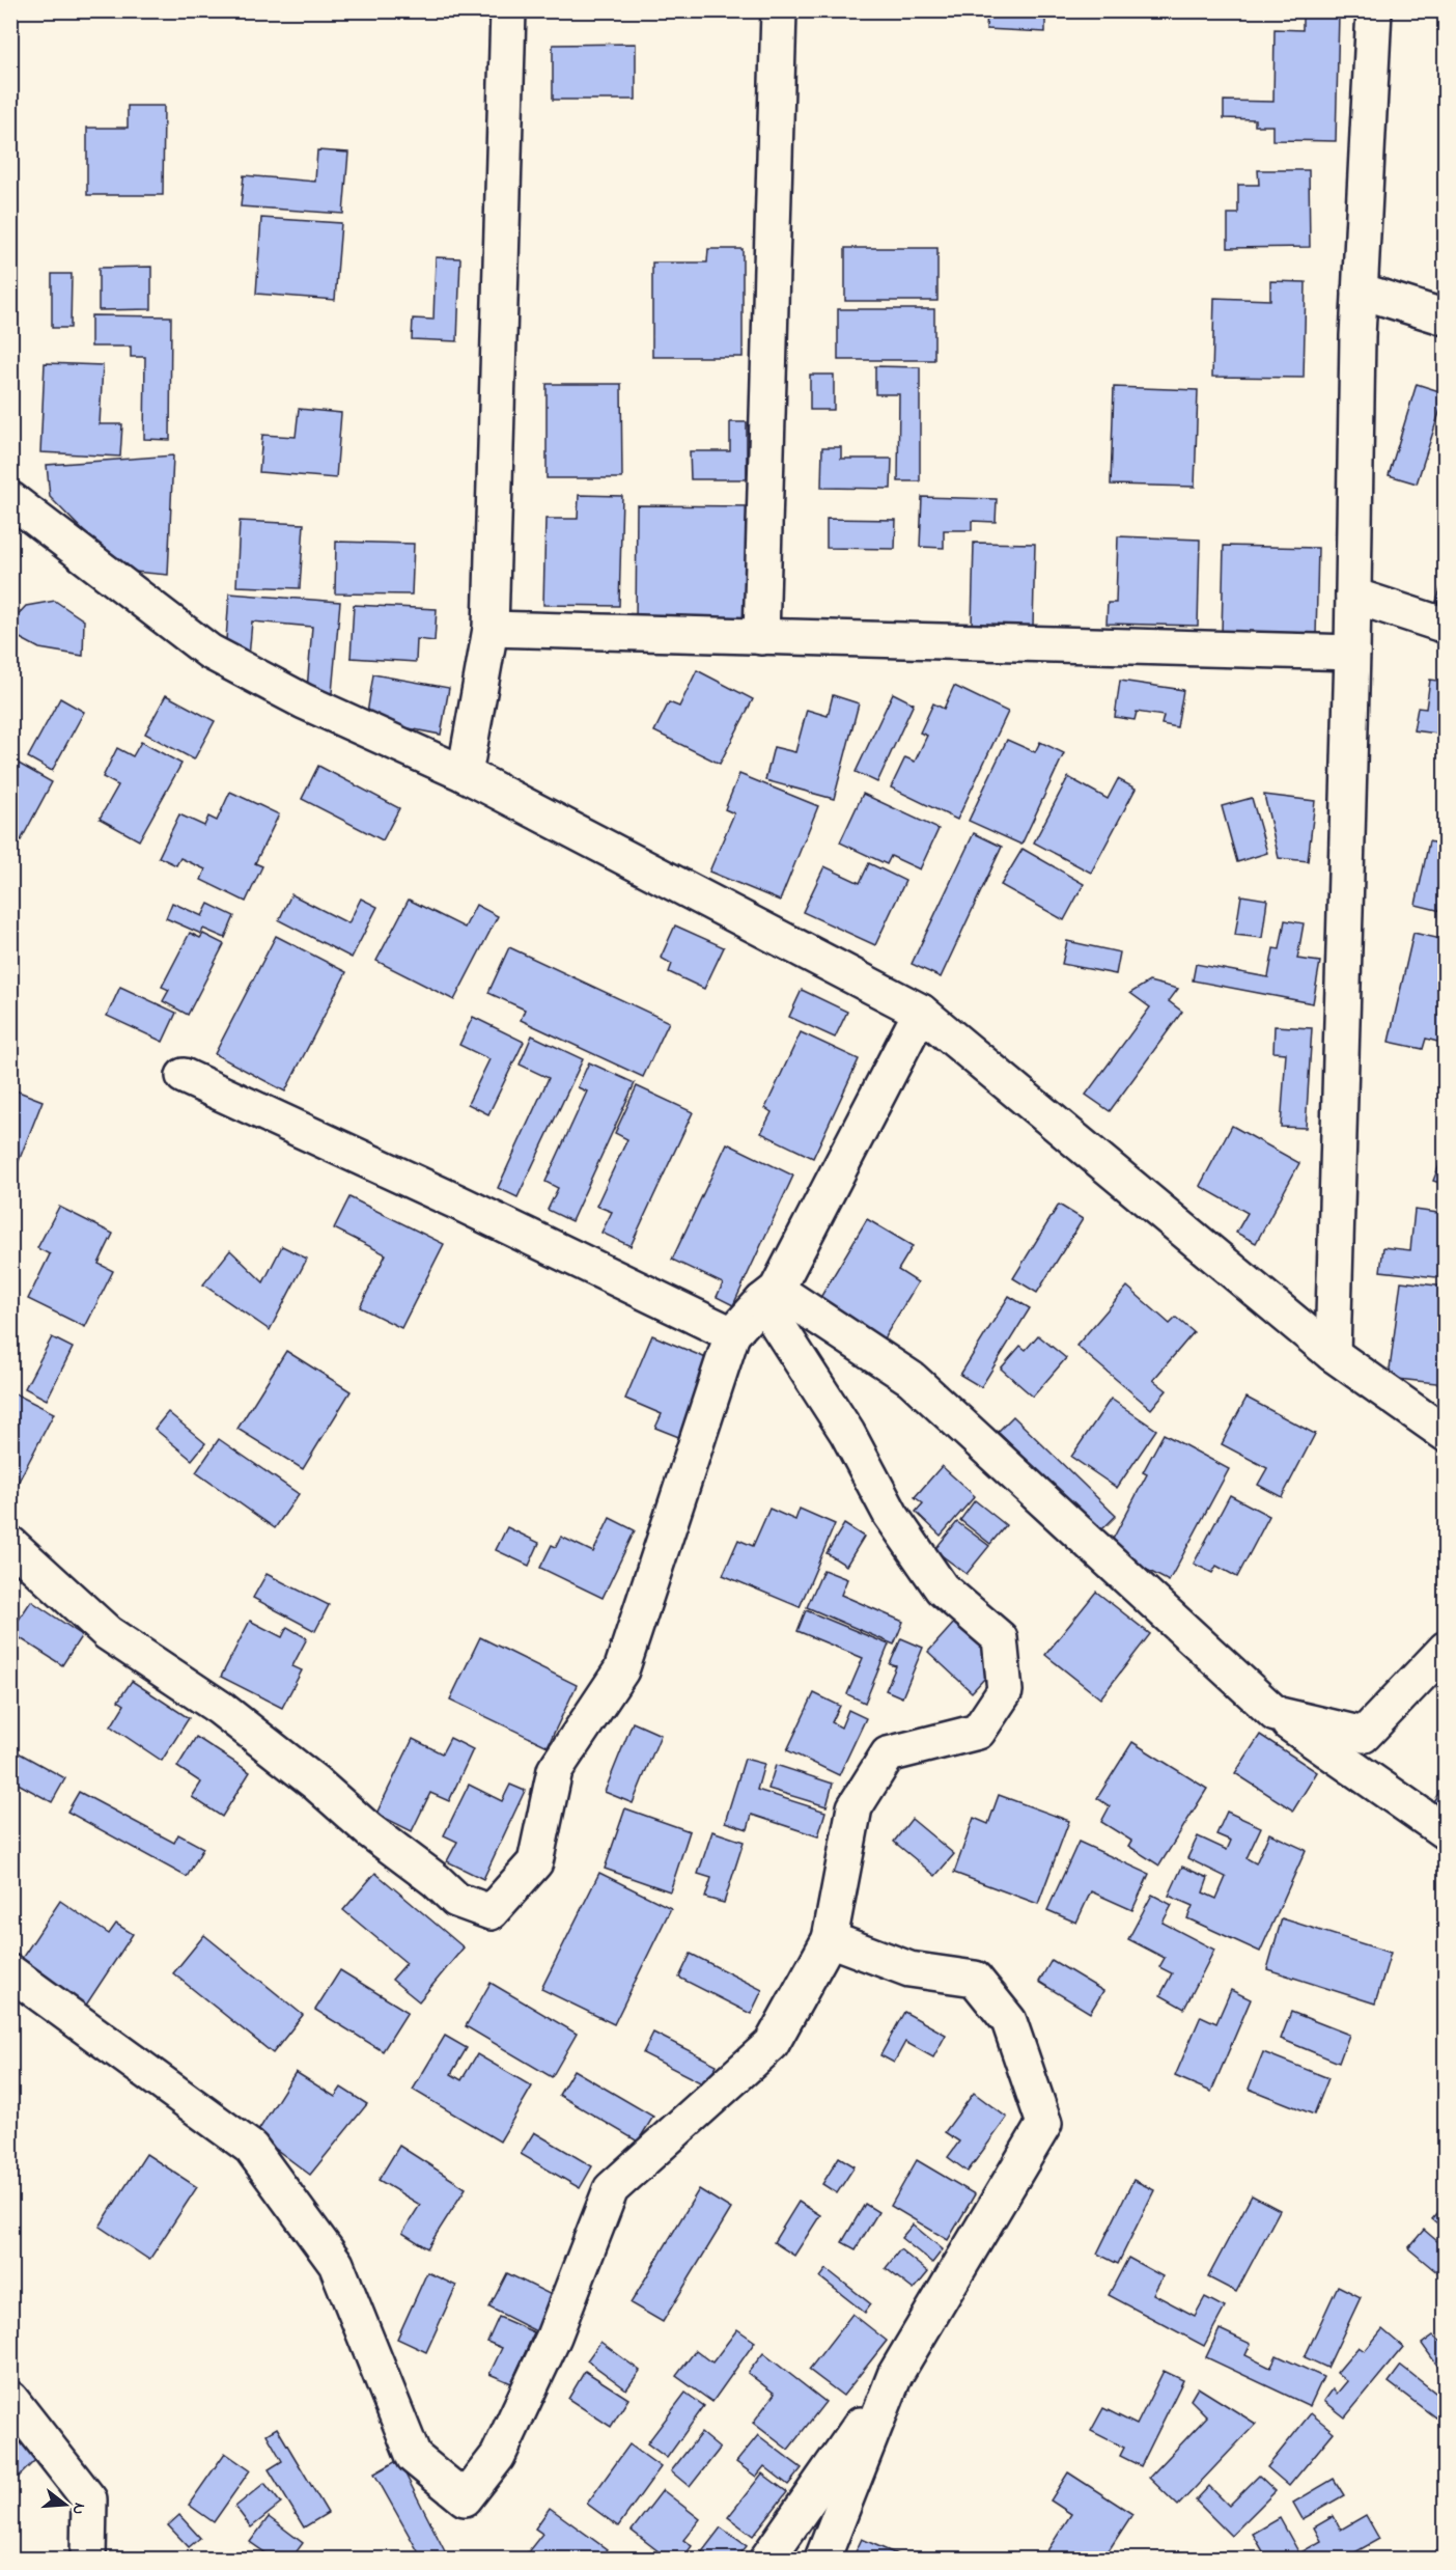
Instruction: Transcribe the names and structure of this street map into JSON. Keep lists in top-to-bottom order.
{
  "north": "right"
}
